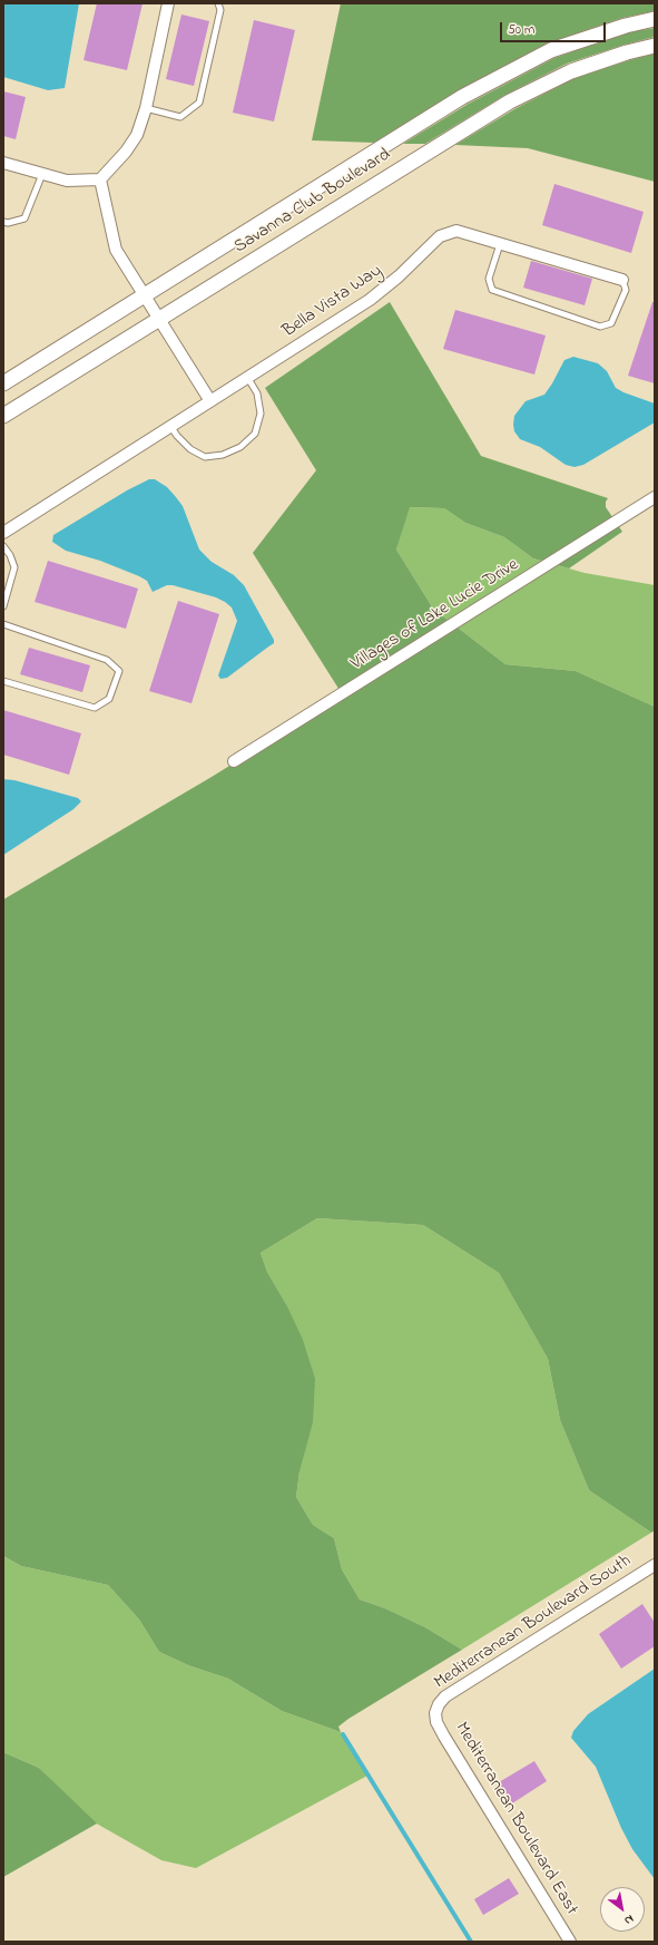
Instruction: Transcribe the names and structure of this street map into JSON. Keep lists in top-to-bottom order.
{
  "streets": {
    "street": [
      "Savanna Club Boulevard",
      "Bella Vista Way",
      "Villages of Lake Lucie Drive",
      "Mediterranean Boulevard South",
      "Mediterranean Boulevard East"
    ]
  },
  "crossings": [
    ["Mediterranean Boulevard South", "Mediterranean Boulevard East"]
  ],
  "scale_bar": "50 m",
  "north": "bottom right"
}
